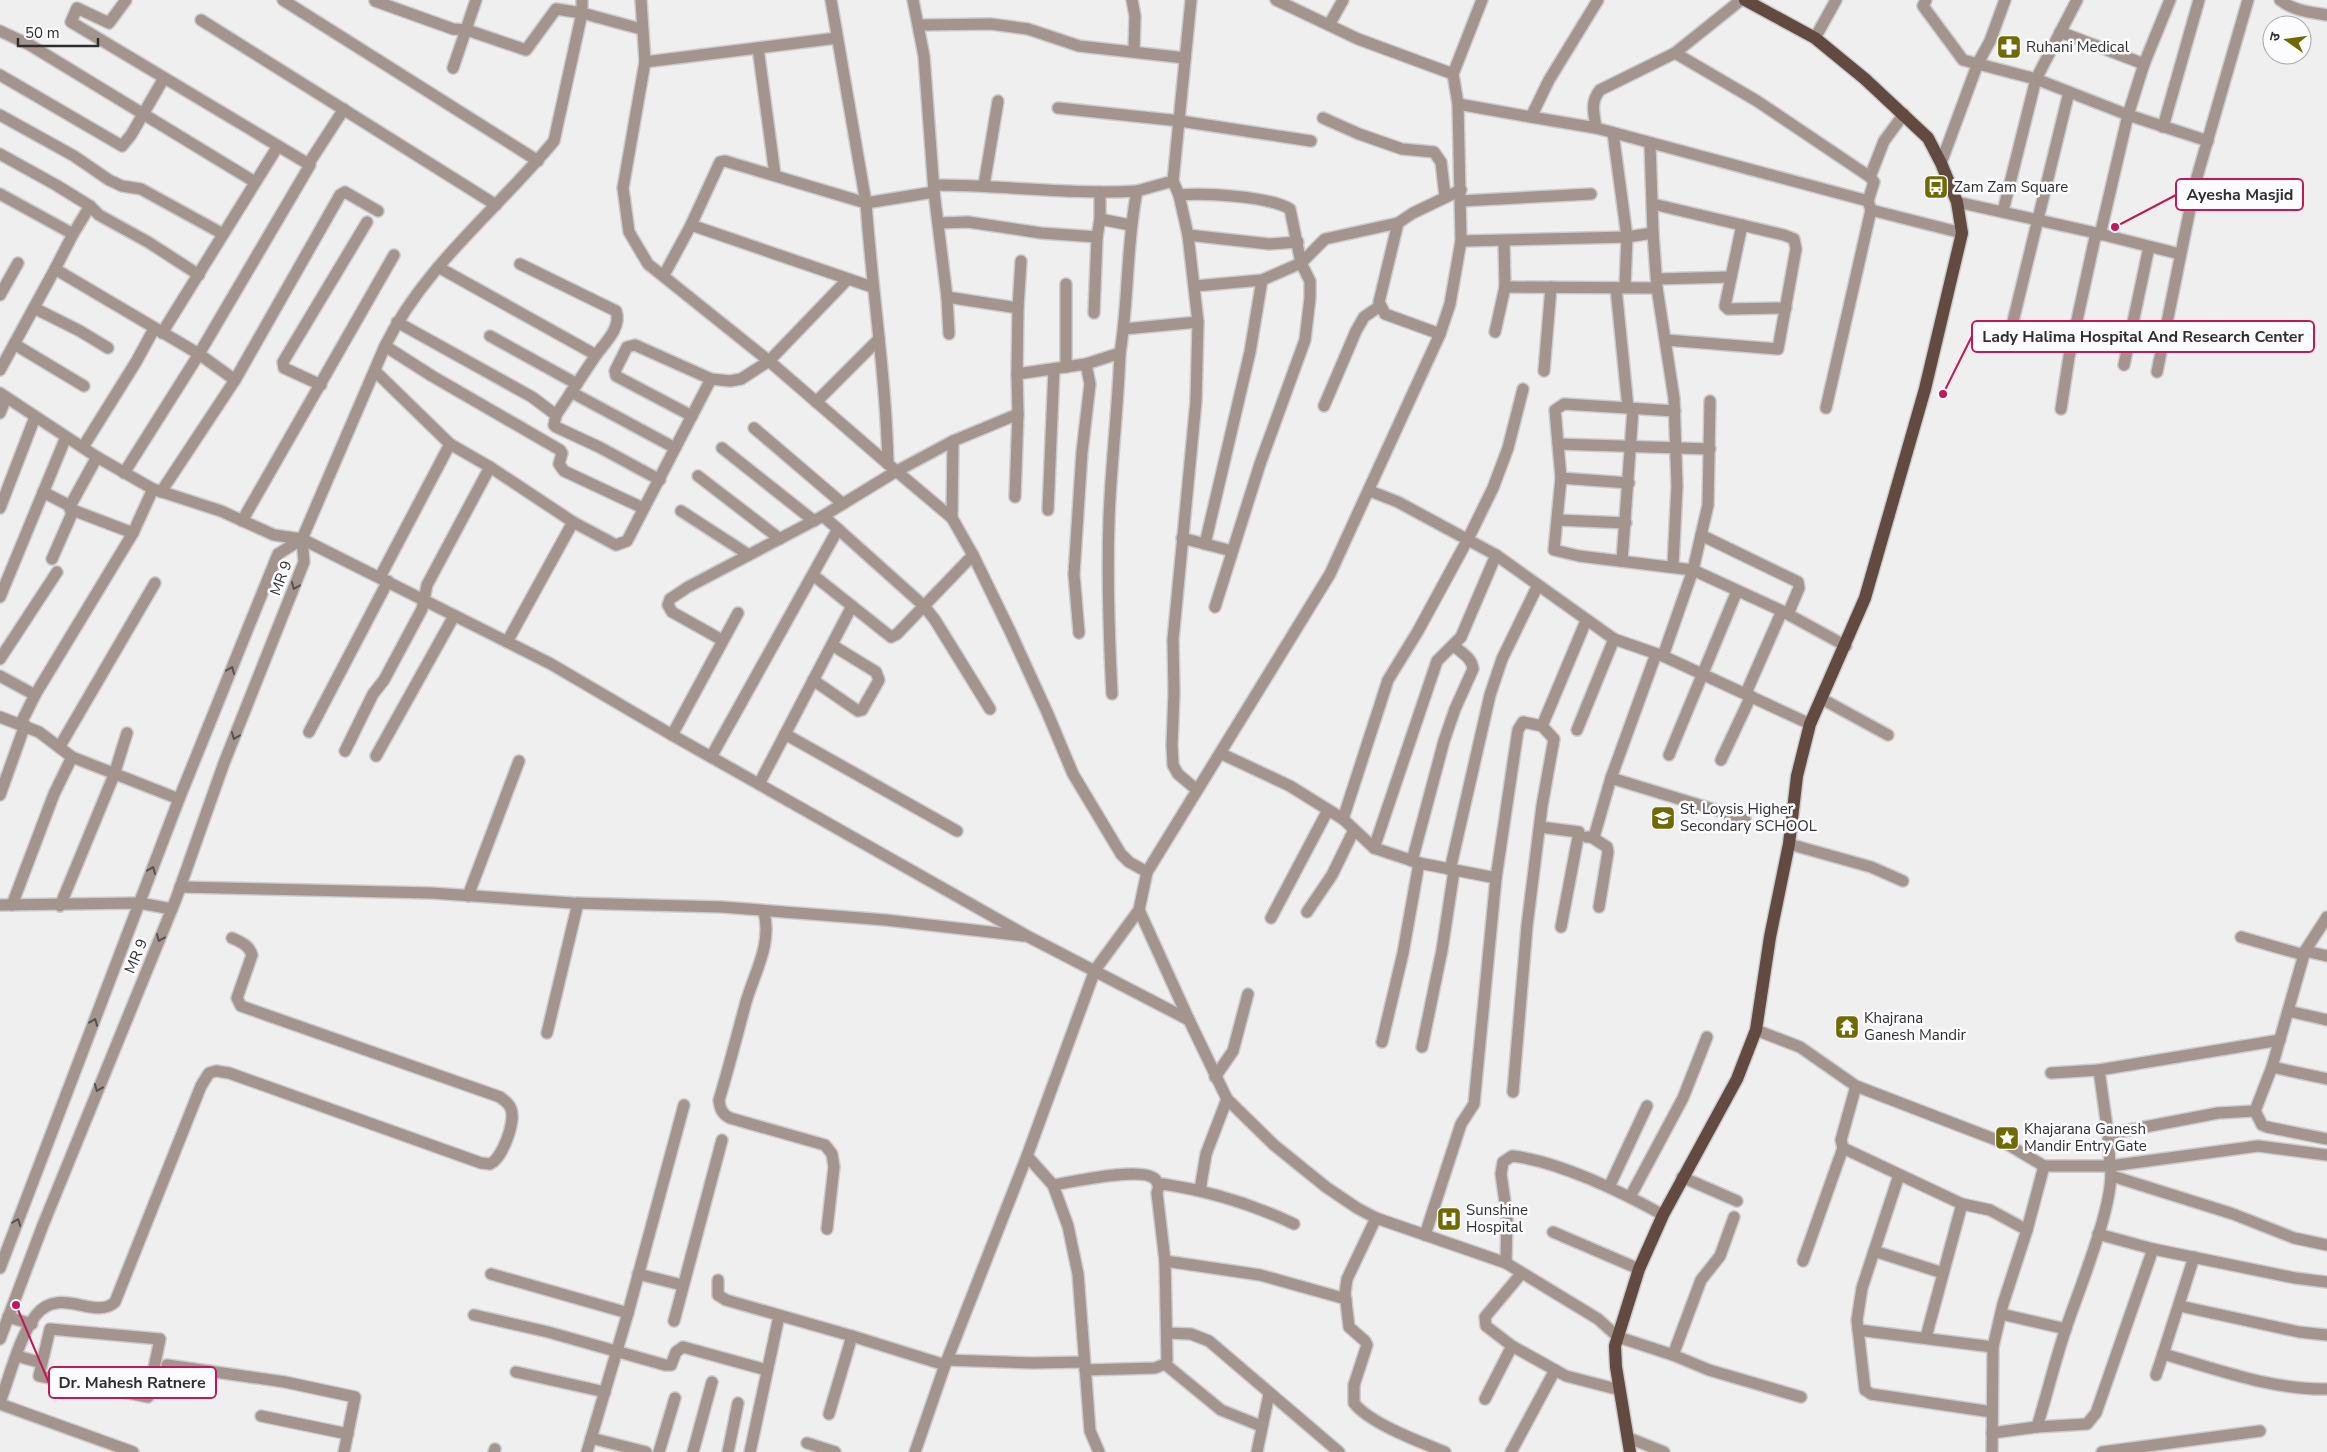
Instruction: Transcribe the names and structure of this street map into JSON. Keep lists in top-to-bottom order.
{
  "streets": {
    "street": ["MR 9"]
  },
  "places": {
    "pharmacy": ["Ruhani Medical"],
    "bus stop": ["Zam Zam Square"],
    "other": ["Ayesha Masjid", "Lady Halima Hospital And Research Center", "Dr. Mahesh Ratnere"],
    "school or university": ["St. Loysis Higher Secondary SCHOOL"],
    "temple": ["Khajrana Ganesh Mandir"],
    "place": ["Khajarana Ganesh Mandir Entry Gate"],
    "hospital": ["Sunshine Hospital"]
  },
  "scale_bar": "50 m",
  "north": "left"
}
